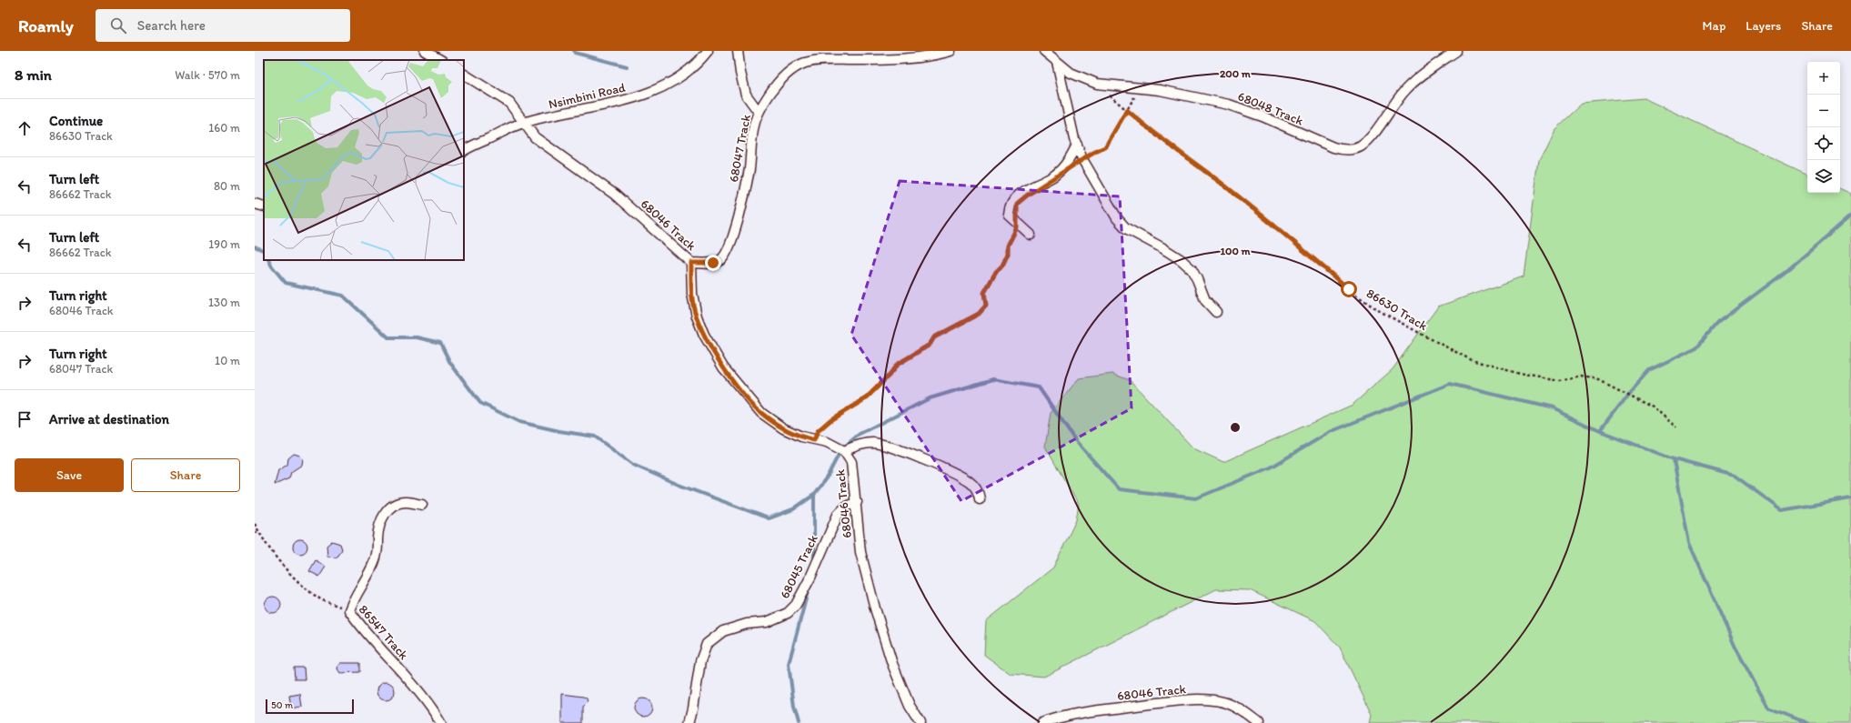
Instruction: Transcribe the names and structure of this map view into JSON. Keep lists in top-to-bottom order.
{
  "streets": {
    "street": [
      "Nsimbini Road",
      "68048 Track",
      "68047 Track",
      "68046 Track",
      "68045 Track",
      "86547 Track"
    ],
    "path": ["86630 Track"]
  },
  "crossings": [
    ["Nsimbini Road", "68046 Track"],
    ["68048 Track", "86630 Track"],
    ["68047 Track", "68046 Track"],
    ["68046 Track", "68045 Track"]
  ],
  "scale_bar": "50 m",
  "page": {
    "header": "Roamly",
    "search": "Search here",
    "nav": ["Map", "Layers", "Share"],
    "heading": ["8 min", "Walk · 570 m"],
    "map_buttons": ["+", "−"],
    "list": [
      ["Continue", "86630 Track", "160 m"],
      ["Turn left", "86662 Track", "80 m"],
      ["Turn left", "86662 Track", "190 m"],
      ["Turn right", "68046 Track", "130 m"],
      ["Turn right", "68047 Track", "10 m"],
      "Arrive at destination"
    ],
    "buttons": ["Save", "Share"],
    "scale": "50 m"
  },
  "rings": ["200 m", "100 m"]
}
